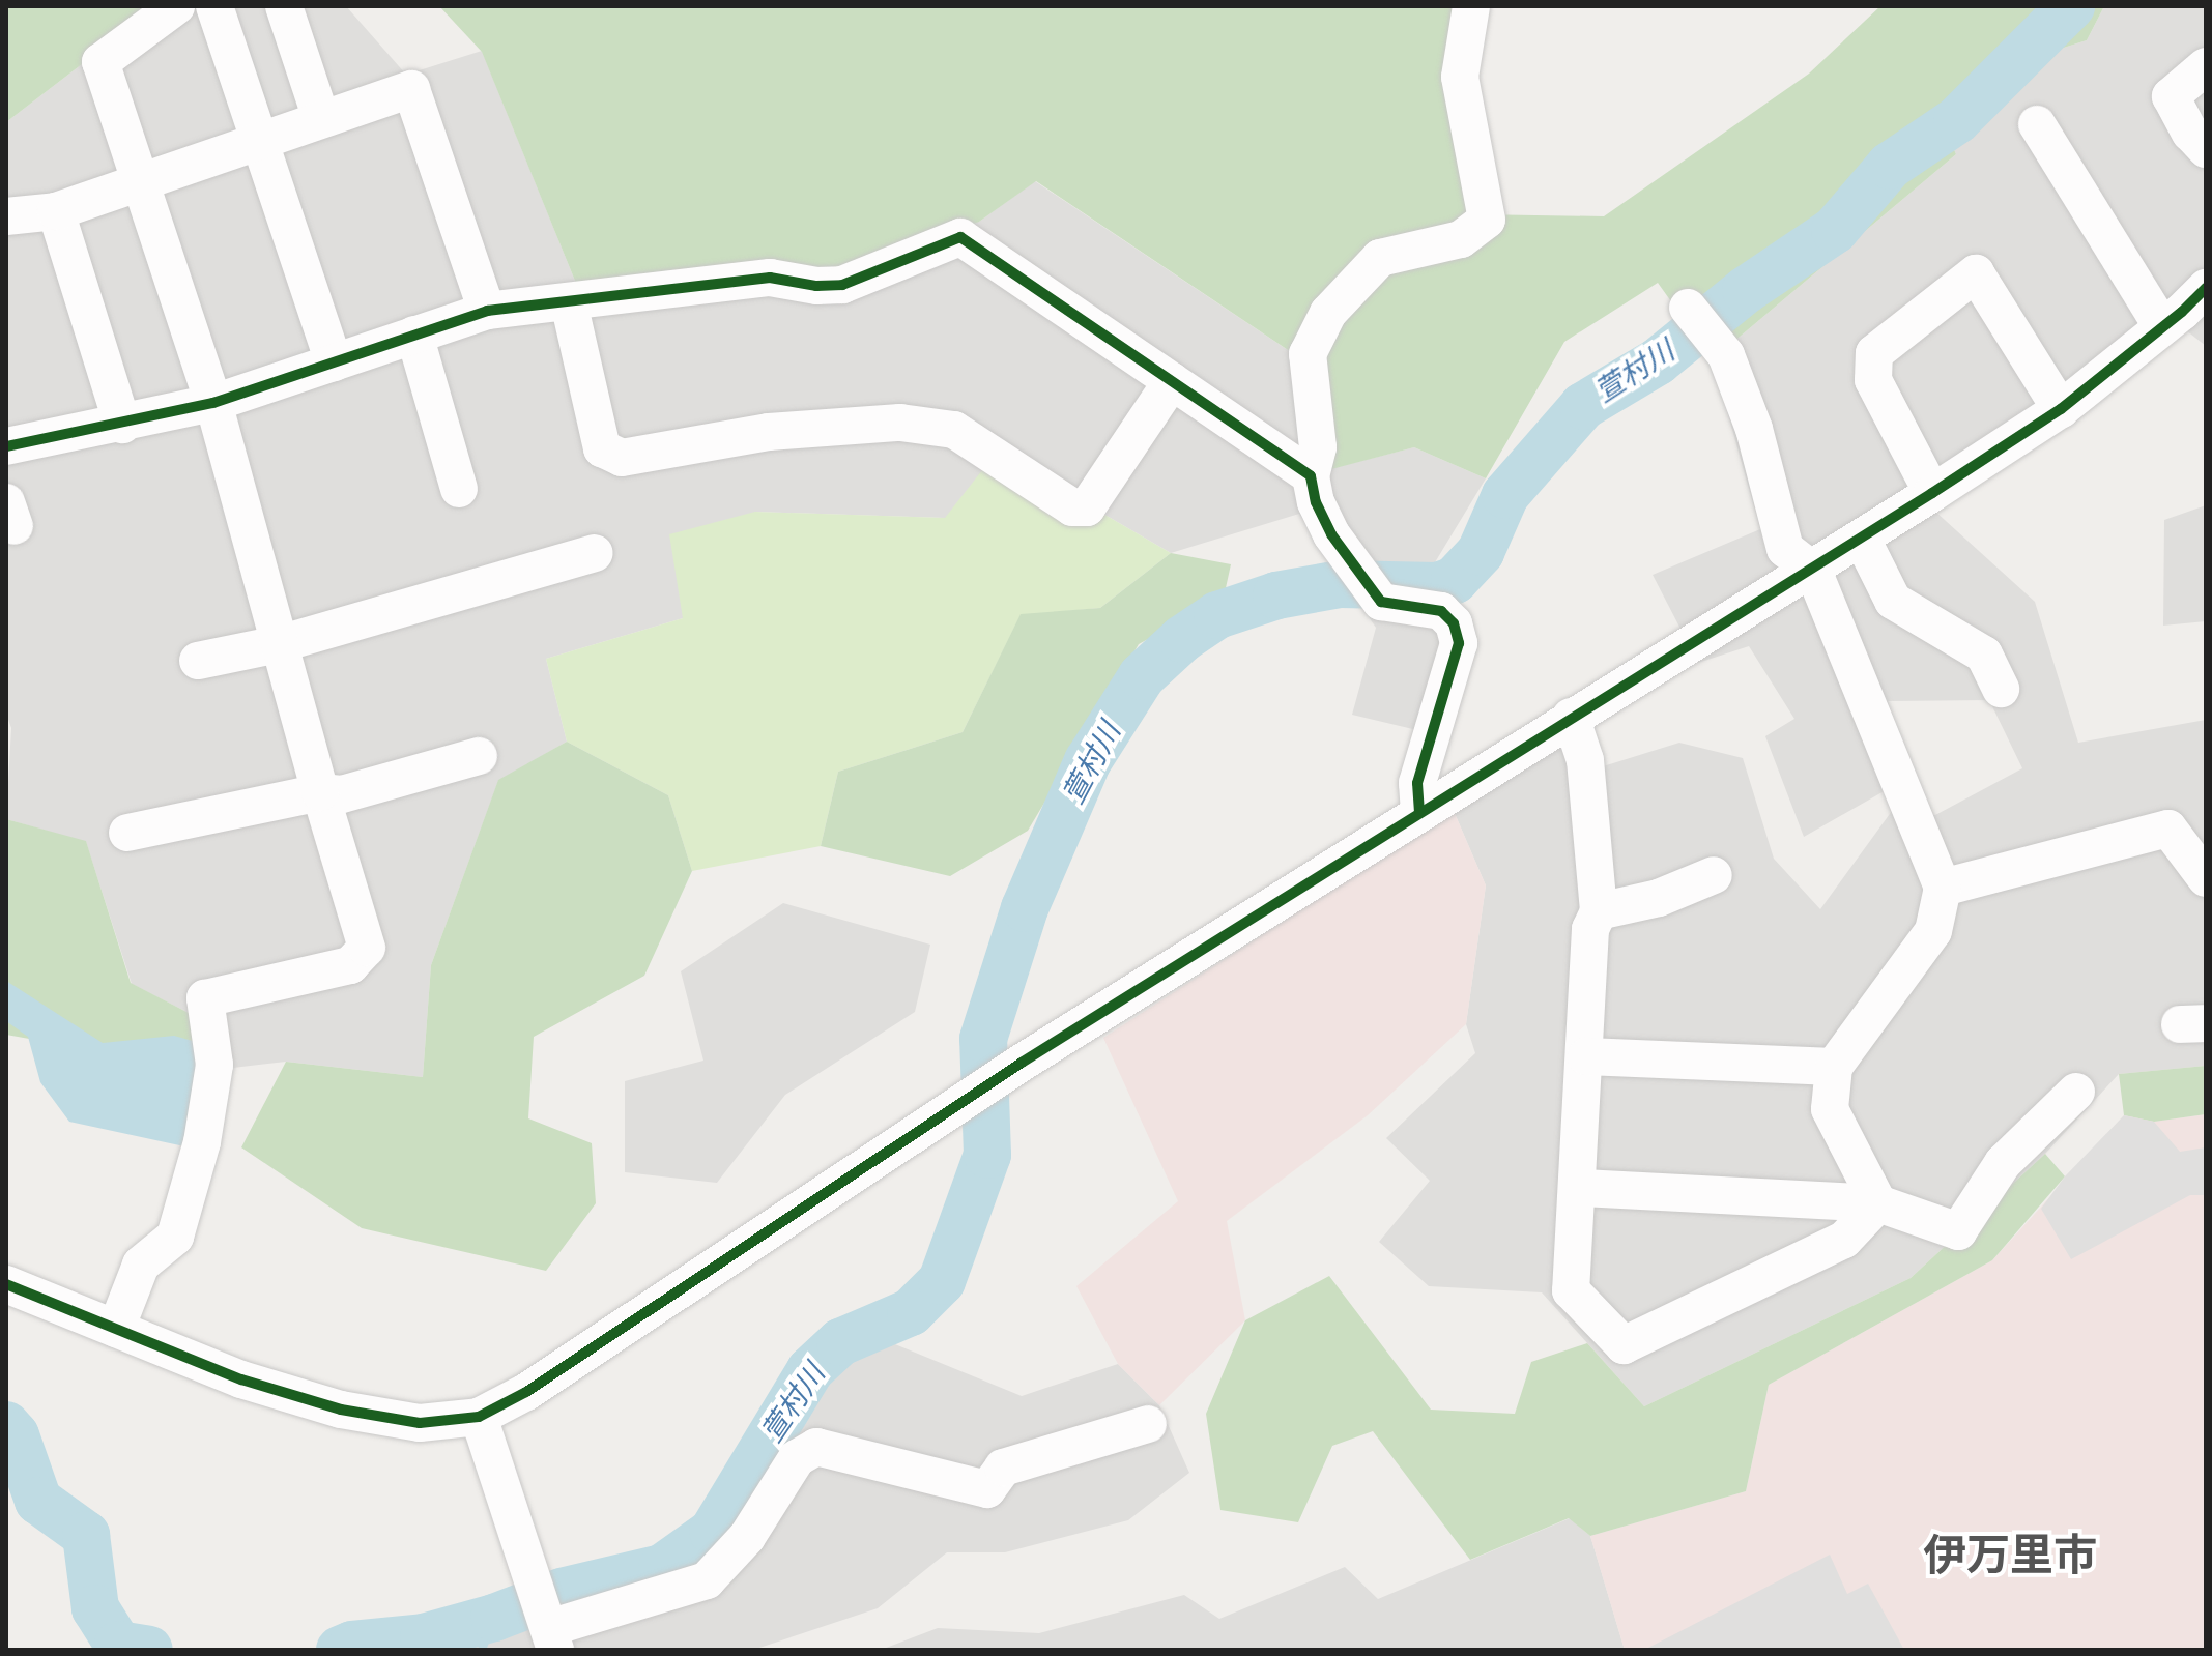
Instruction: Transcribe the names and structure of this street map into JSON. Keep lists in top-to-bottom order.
{
  "districts": ["伊万里市"],
  "water": ["萱村川"]
}
